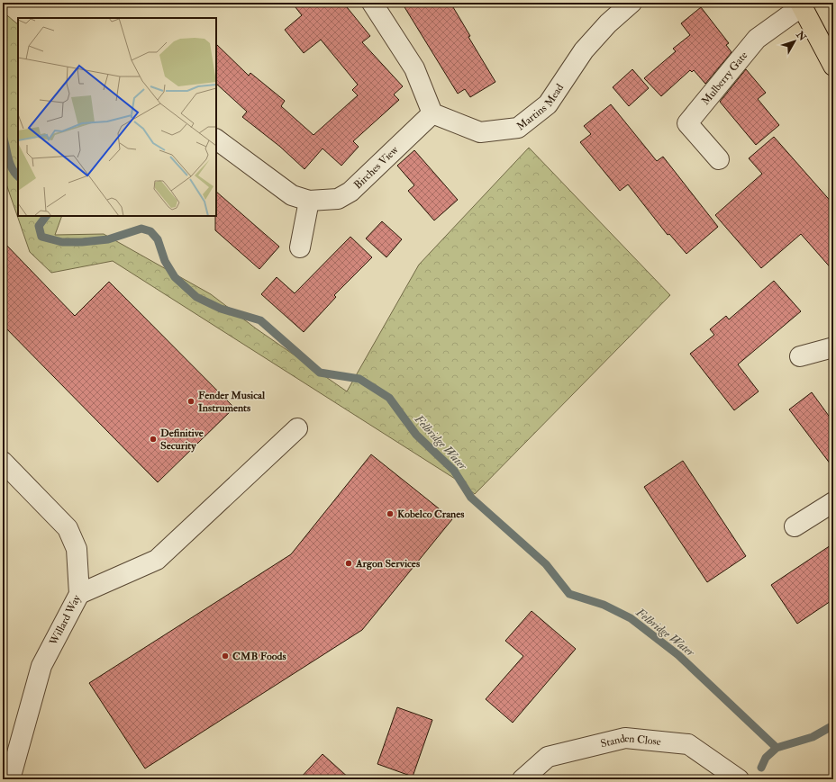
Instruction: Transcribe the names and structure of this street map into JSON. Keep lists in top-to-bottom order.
{
  "streets": {
    "street": [
      "Mulberry Gate",
      "Martins Mead",
      "Birches View",
      "Willard Way",
      "Standen Close"
    ]
  },
  "crossings": [
    ["Martins Mead", "Birches View"]
  ],
  "water": ["Felbridge Water"],
  "places": [
    "Fender Musical Instruments",
    "Definitive Security",
    "Kobelco Cranes",
    "Argon Services",
    "CMB Foods"
  ],
  "north": "top right"
}
